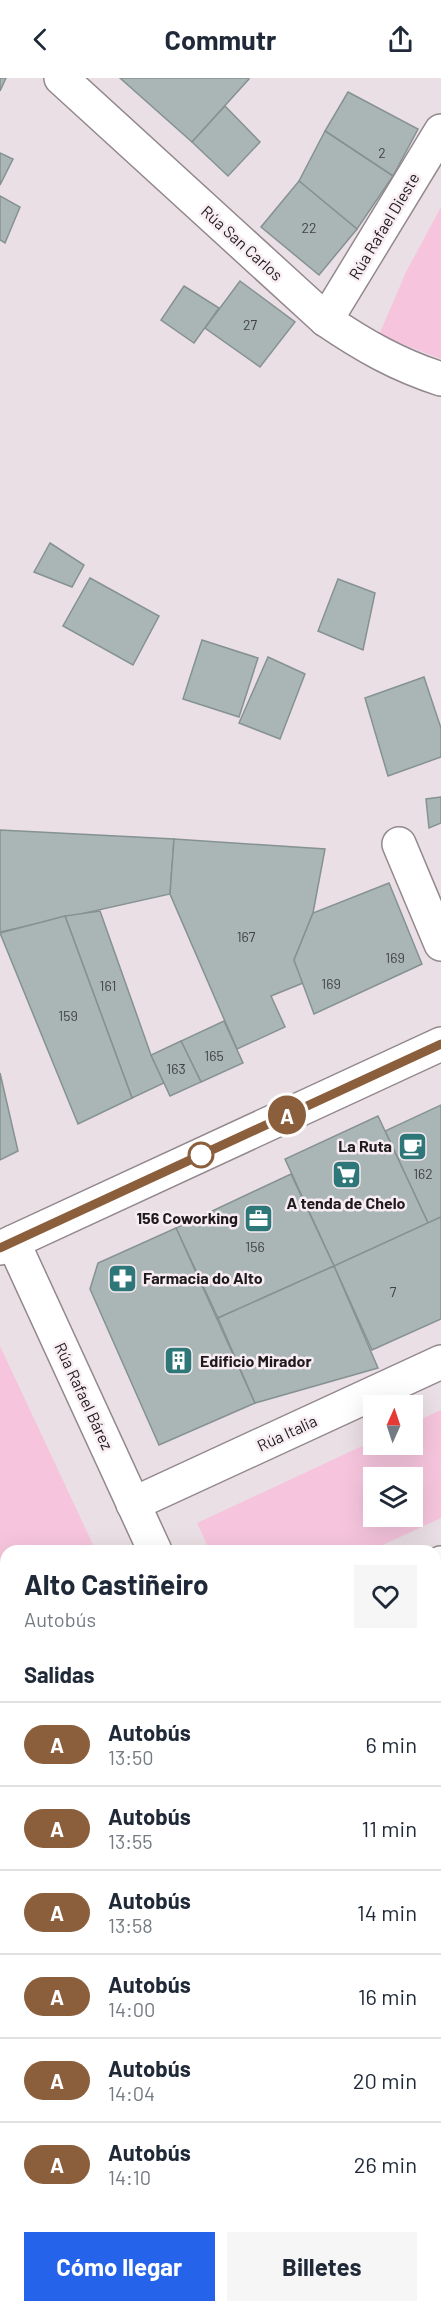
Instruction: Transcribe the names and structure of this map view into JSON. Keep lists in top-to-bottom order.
{
  "streets": {
    "street": [
      "Rúa Rafael Dieste",
      "Rúa San Carlos",
      "Rúa Rafael Bárez",
      "Rúa Italia"
    ]
  },
  "crossings": [
    ["Rúa Rafael Dieste", "Rúa San Carlos"],
    ["Rúa Rafael Bárez", "Rúa Italia"]
  ],
  "places": {
    "cafe": ["La Ruta"],
    "supermarket": ["A tenda de Chelo"],
    "office": ["156 Coworking"],
    "pharmacy": ["Farmacia do Alto"],
    "building": ["Edificio Mirador"]
  },
  "lines": ["bus line A"],
  "house_numbers": [
    "2",
    "22",
    "27",
    "167",
    "169",
    "169",
    "161",
    "159",
    "165",
    "163",
    "162",
    "156",
    "7"
  ],
  "north": "top",
  "page": {
    "header": "Commutr",
    "on_map": "A",
    "heading": [
      ["Alto Castiñeiro", "Autobús"],
      "Salidas"
    ],
    "list": [
      {
        "mark": "A",
        "name": "Autobús",
        "note": "13:50",
        "value": "6 min"
      },
      {
        "mark": "A",
        "name": "Autobús",
        "note": "13:55",
        "value": "11 min"
      },
      {
        "mark": "A",
        "name": "Autobús",
        "note": "13:58",
        "value": "14 min"
      },
      {
        "mark": "A",
        "name": "Autobús",
        "note": "14:00",
        "value": "16 min"
      },
      {
        "mark": "A",
        "name": "Autobús",
        "note": "14:04",
        "value": "20 min"
      },
      {
        "mark": "A",
        "name": "Autobús",
        "note": "14:10",
        "value": "26 min"
      }
    ],
    "buttons": ["Cómo llegar", "Billetes"]
  }
}
